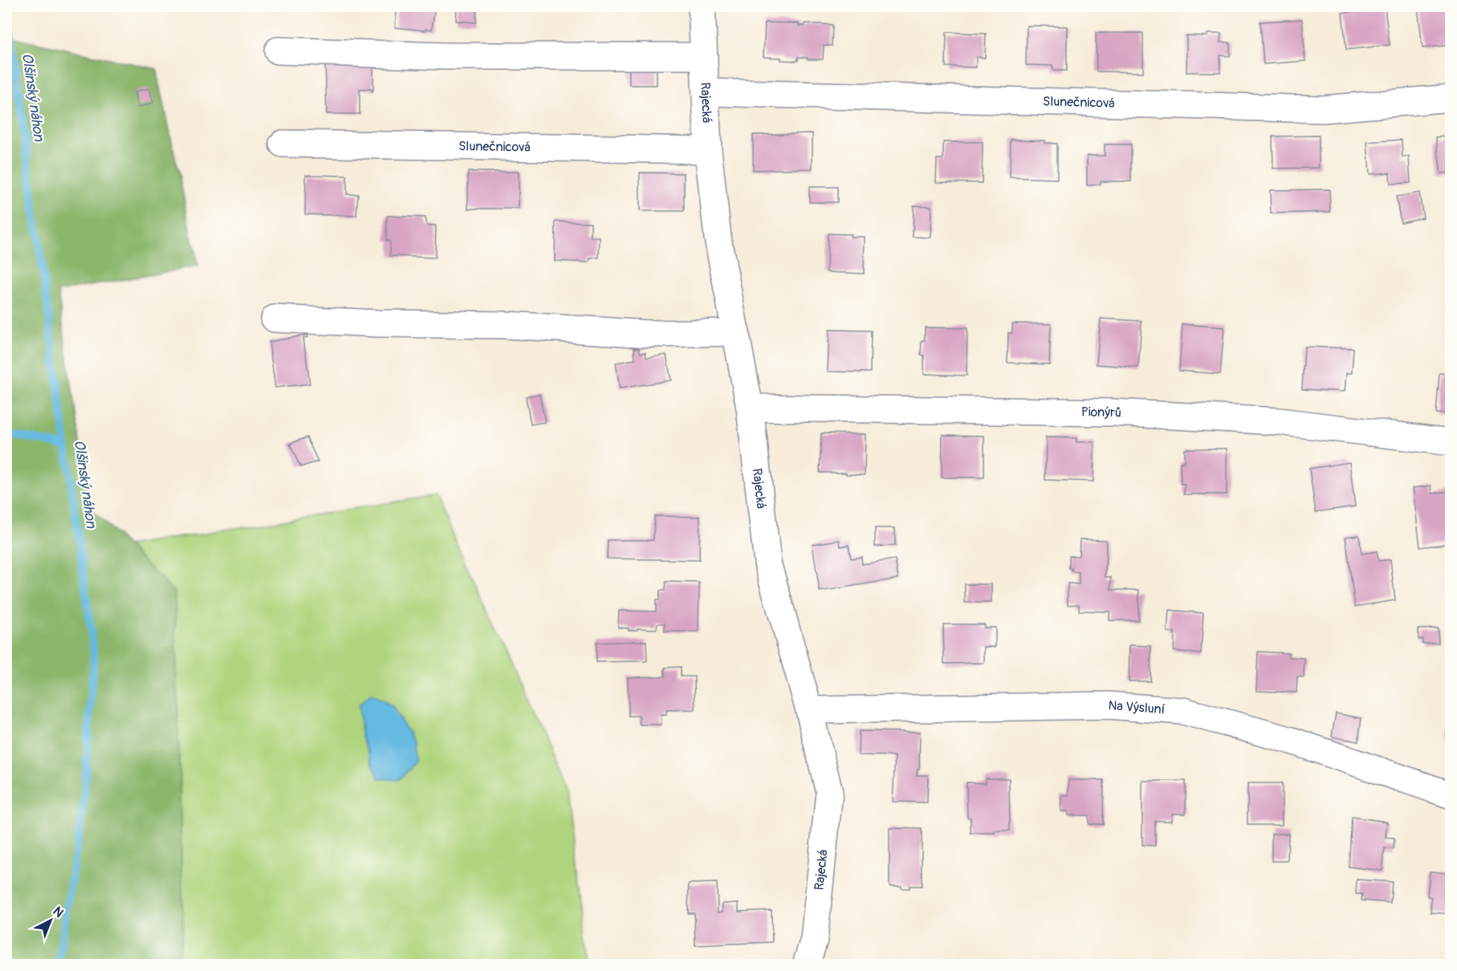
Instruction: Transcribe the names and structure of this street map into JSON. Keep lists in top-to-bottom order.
{
  "streets": {
    "street": [
      "Rajecká",
      "Slunečnicová",
      "Pionýrů",
      "Na Výsluní"
    ]
  },
  "crossings": [
    ["Rajecká", "Slunečnicová"],
    ["Rajecká", "Pionýrů"],
    ["Rajecká", "Na Výsluní"]
  ],
  "water": ["Olšinský náhon"],
  "north": "top right"
}
